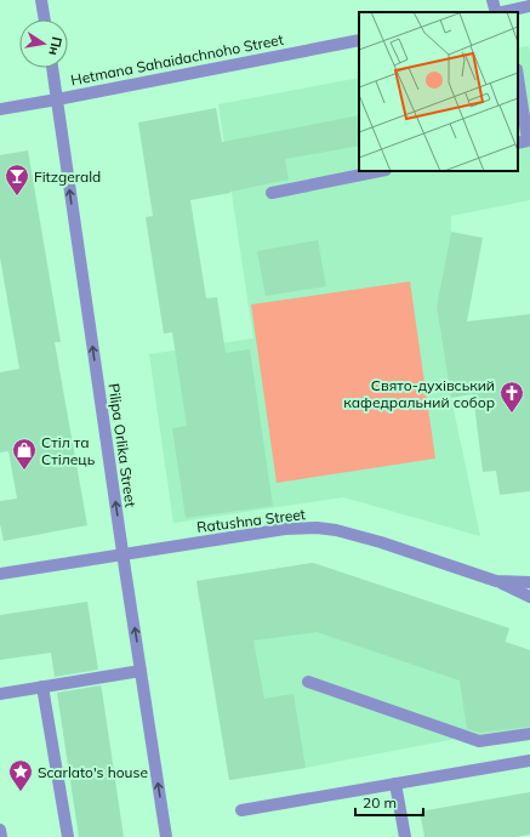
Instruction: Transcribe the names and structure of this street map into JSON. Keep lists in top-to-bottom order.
{
  "streets": {
    "street": ["Hetmana Sahaidachnoho Street", "Pilipa Orlika Street", "Ratushna Street"]
  },
  "crossings": [
    ["Hetmana Sahaidachnoho Street", "Pilipa Orlika Street"],
    ["Pilipa Orlika Street", "Ratushna Street"]
  ],
  "one_way": ["Pilipa Orlika Street"],
  "places": {
    "bar": ["Fitzgerald"],
    "church": ["Свято-духівський кафедральний собор"],
    "shop": ["Стіл та Стілець"],
    "place": ["Scarlato's house"]
  },
  "scale_bar": "20 m",
  "north": "right"
}
